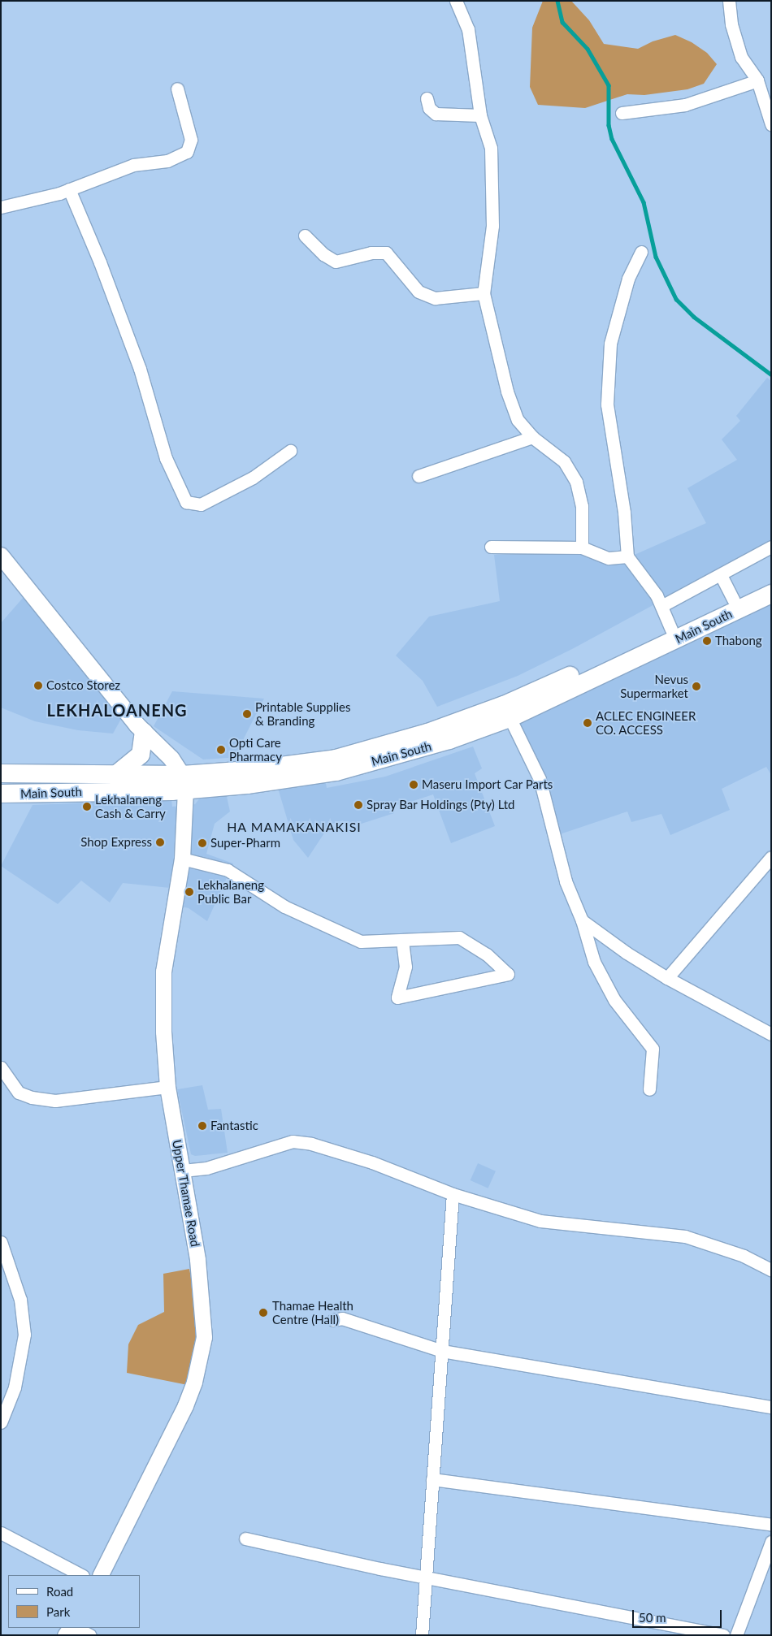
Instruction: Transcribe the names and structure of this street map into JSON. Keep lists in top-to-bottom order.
{
  "streets": {
    "main road": ["Main South"],
    "street": ["Upper Thamae Road"]
  },
  "crossings": [
    ["Main South", "Upper Thamae Road"]
  ],
  "districts": ["LEKHALOANENG", "HA MAMAKANAKISI"],
  "places": [
    "Thabong",
    "Costco Storez",
    "Nevus Supermarket",
    "Printable Supplies & Branding",
    "ACLEC ENGINEER CO. ACCESS",
    "Opti Care Pharmacy",
    "Maseru Import Car Parts",
    "Spray Bar Holdings (Pty) Ltd",
    "Lekhalaneng Cash & Carry",
    "Shop Express",
    "Super-Pharm",
    "Lekhalaneng Public Bar",
    "Fantastic",
    "Thamae Health Centre (Hall)"
  ],
  "legend": ["Road", "Park"],
  "scale_bar": "50 m"
}
